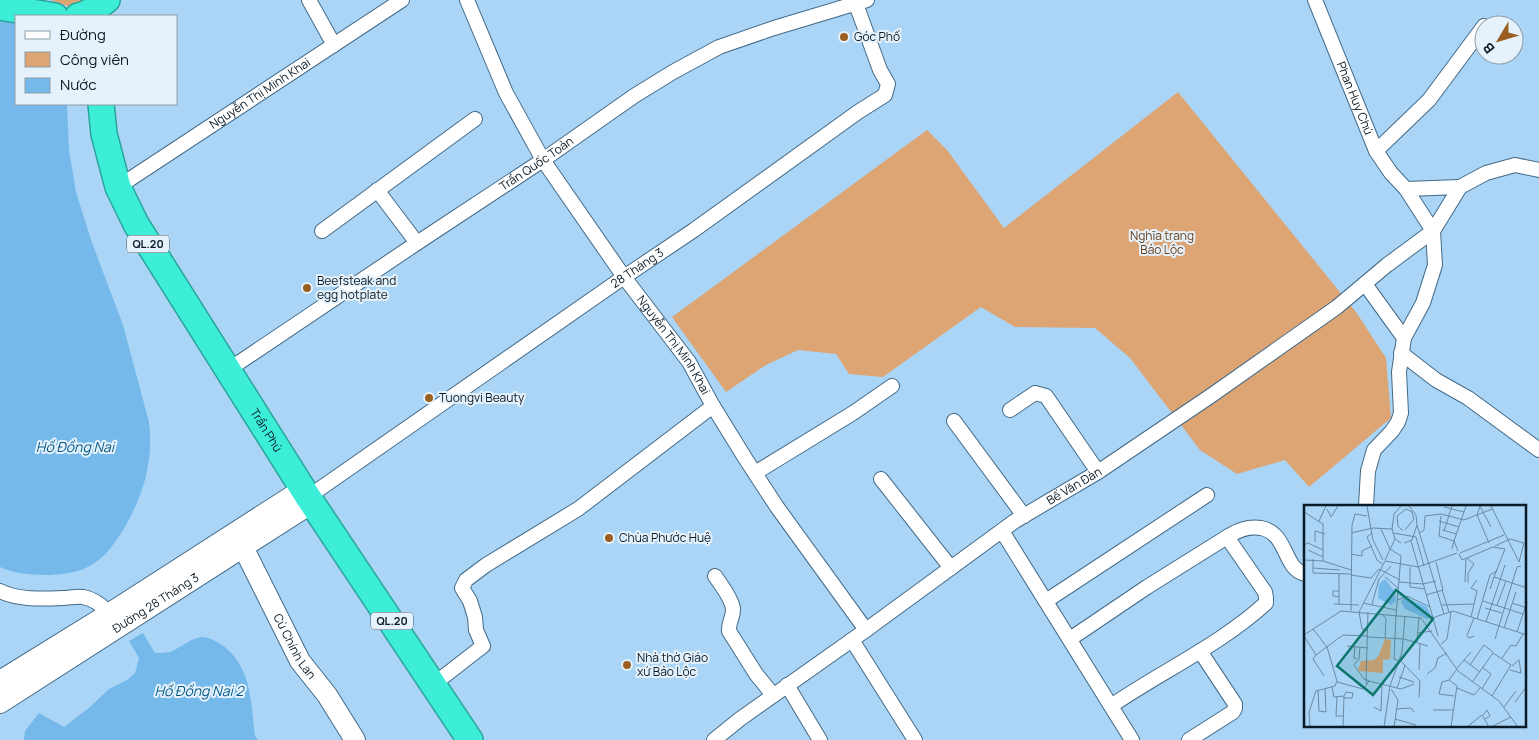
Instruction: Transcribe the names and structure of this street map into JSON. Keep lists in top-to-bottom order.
{
  "streets": {
    "highway": ["QL.20", "Trần Phú"],
    "street": [
      "Nguyễn Thị Minh Khai",
      "Phan Huy Chú",
      "Trần Quốc Toản",
      "28 Tháng 3",
      "Bế Văn Đàn",
      "Đường 28 Tháng 3",
      "Cù Chính Lan"
    ]
  },
  "crossings": [
    ["Nguyễn Thị Minh Khai", "Trần Quốc Toản"],
    ["Nguyễn Thị Minh Khai", "28 Tháng 3"],
    ["Nguyễn Thị Minh Khai", "Trần Phú"],
    ["Nguyễn Thị Minh Khai", "Bế Văn Đàn"],
    ["Phan Huy Chú", "Bế Văn Đàn"],
    ["Trần Quốc Toản", "28 Tháng 3"],
    ["Trần Quốc Toản", "Trần Phú"],
    ["28 Tháng 3", "Trần Phú"],
    ["28 Tháng 3", "Đường 28 Tháng 3"],
    ["Trần Phú", "Đường 28 Tháng 3"],
    ["Đường 28 Tháng 3", "Cù Chính Lan"]
  ],
  "water": ["Hồ Đồng Nai", "Hồ Đồng Nai 2"],
  "parks": ["Nghĩa trang Bảo Lộc"],
  "places": [
    "Góc Phố",
    "Beefsteak and egg hotplate",
    "Tuongvi Beauty",
    "Chùa Phước Huệ",
    "Nhà thờ Giáo xứ Bảo Lộc"
  ],
  "legend": ["Đường", "Công viên", "Nước"],
  "north": "bottom left"
}
